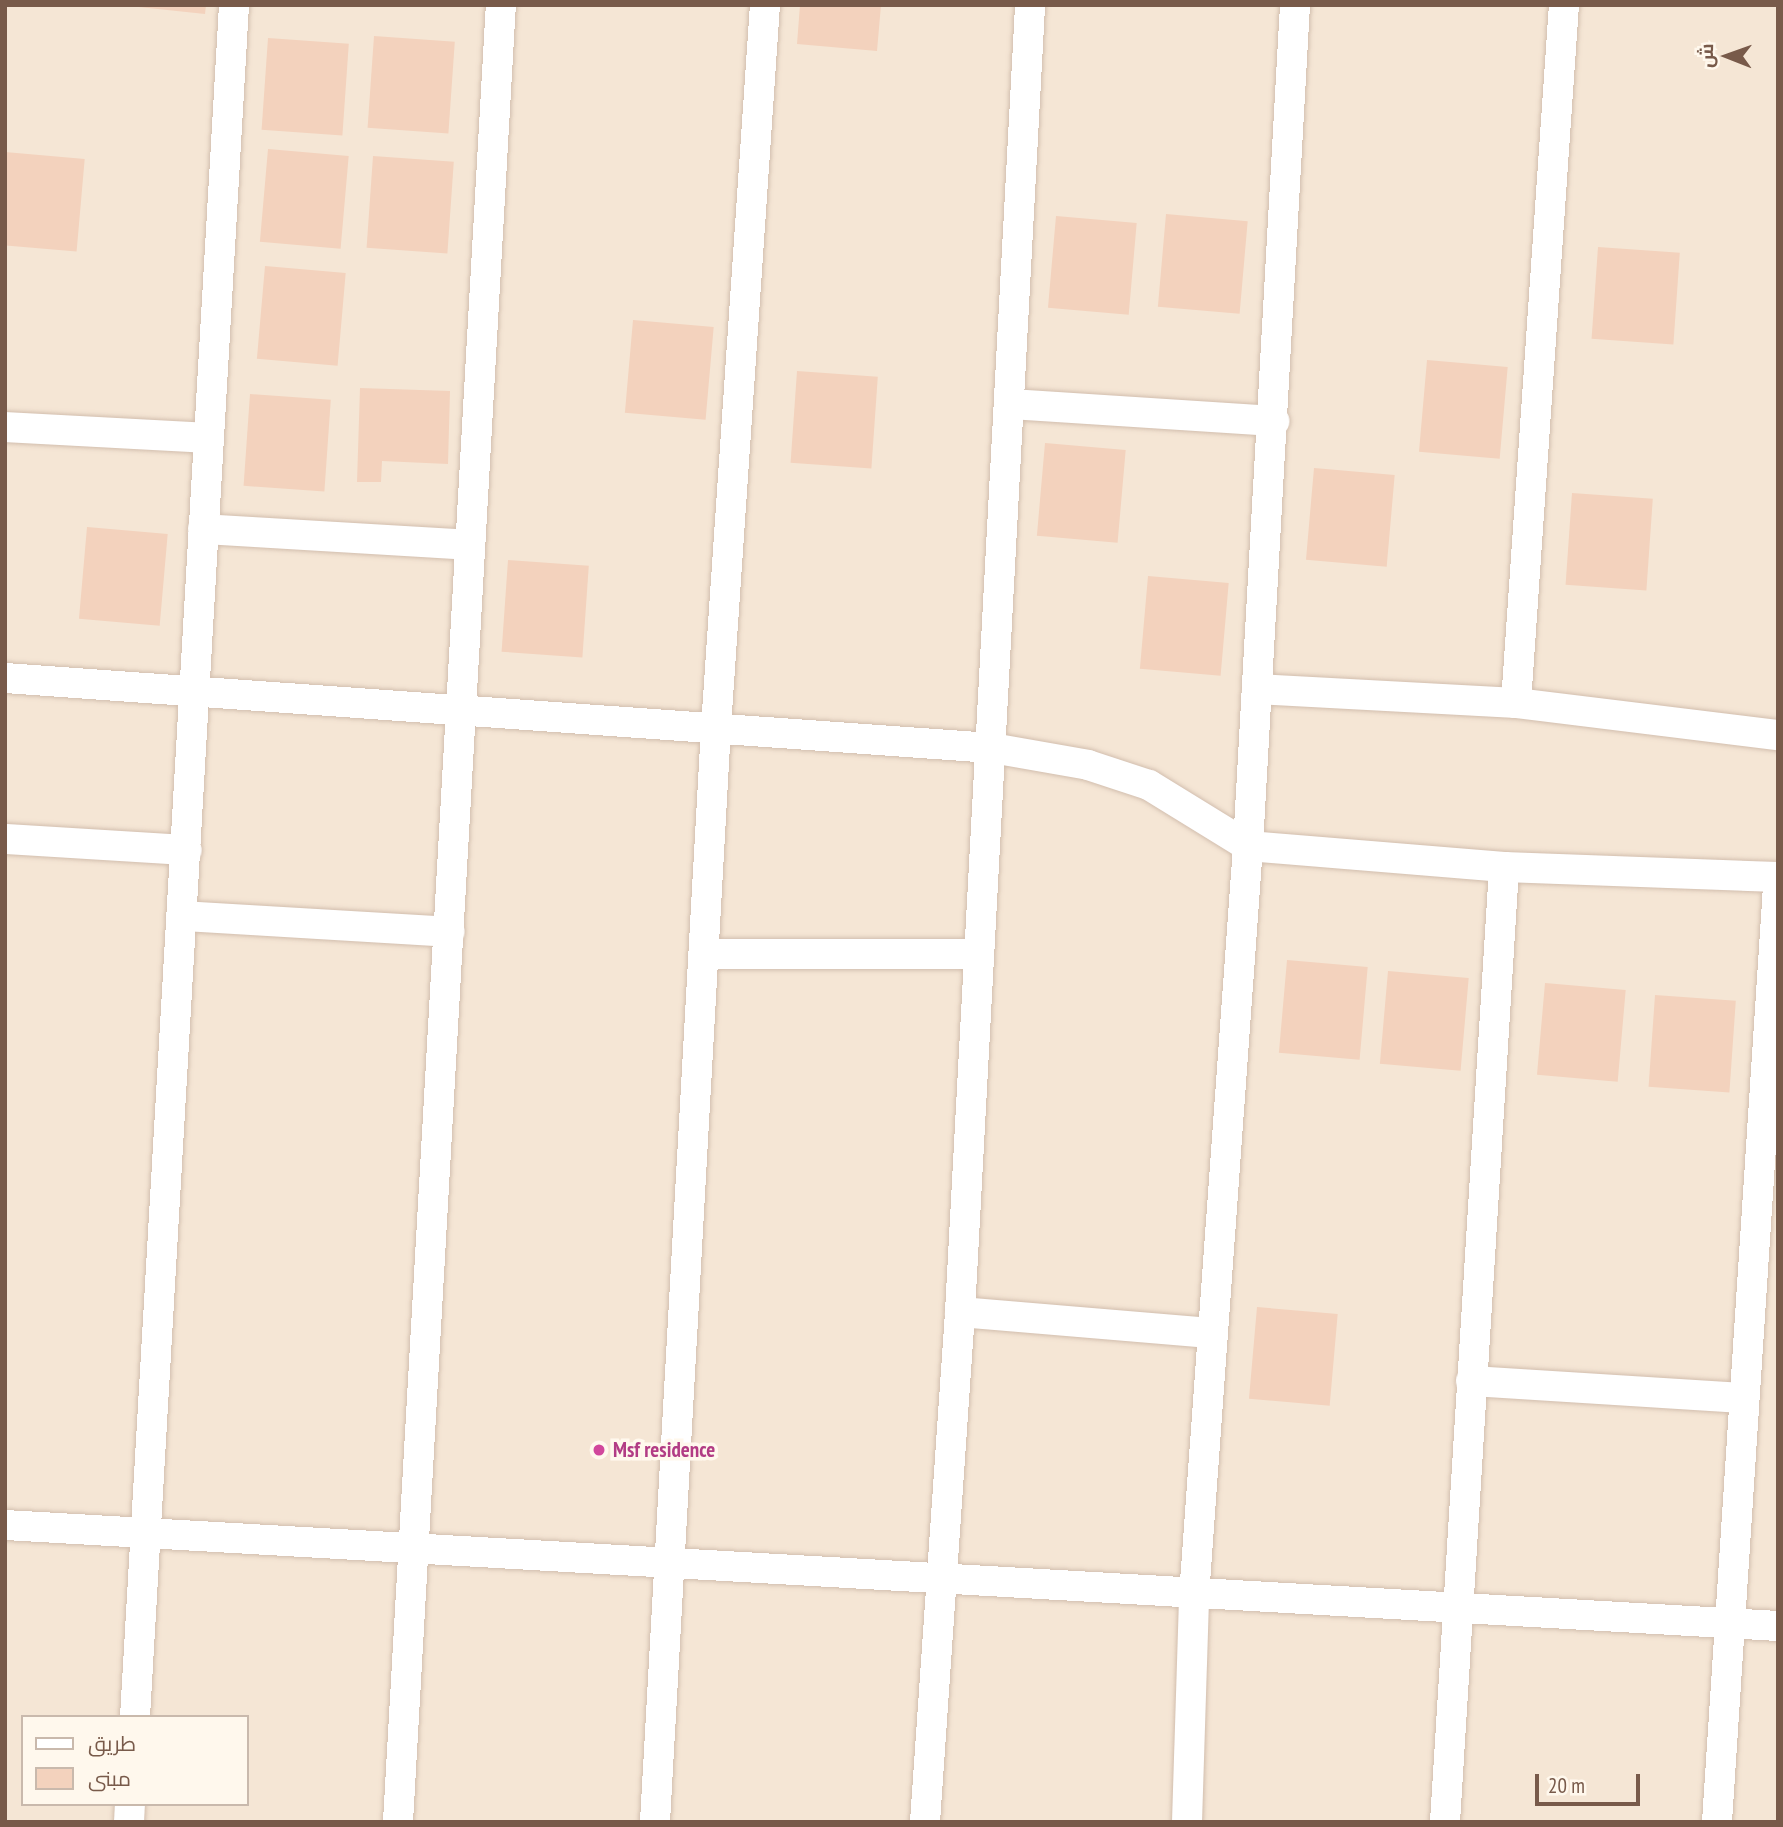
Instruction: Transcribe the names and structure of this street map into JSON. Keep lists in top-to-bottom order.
{
  "places": ["Msf residence"],
  "legend": ["طريق", "مبنى"],
  "scale_bar": "20 m",
  "north": "left"
}
